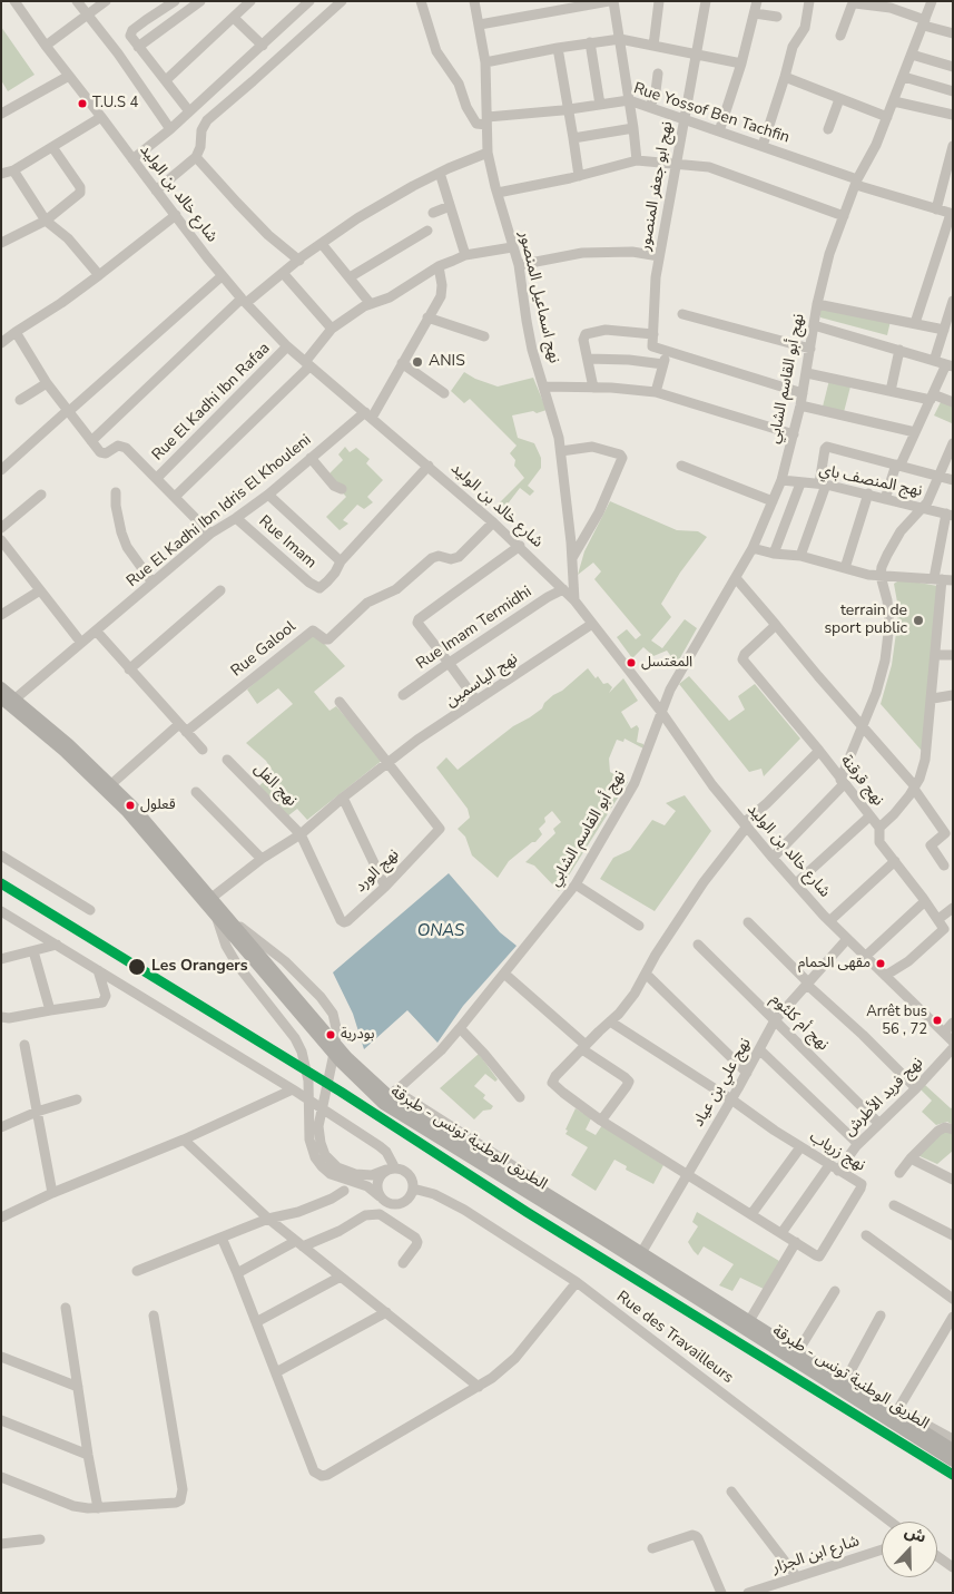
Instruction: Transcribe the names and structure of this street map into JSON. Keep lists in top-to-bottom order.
{
  "streets": {
    "main road": ["الطريق الوطنية تونس - طبرقة"],
    "street": [
      "Rue Yossof Ben Tachfin",
      "نهج ابو جعفر المنصور",
      "شارع خالد بن الوليد",
      "نهج اسماعيل المنصور",
      "نهج أبو القاسم الشابي",
      "Rue El Kadhi Ibn Rafaa",
      "نهج المنصف باي",
      "Rue El Kadhi Ibn Idris El Khouleni",
      "Rue Imam",
      "Rue Imam Termidhi",
      "Rue Galool",
      "نهج الياسمين",
      "نهج قرقنة",
      "نهج الفل",
      "نهج الورد",
      "نهج أم كلثوم",
      "نهج علي بن عياد",
      "نهج فريد الأطرش",
      "نهج زرياب",
      "Rue des Travailleurs",
      "شارع ابن الجزار"
    ]
  },
  "crossings": [
    ["Rue Yossof Ben Tachfin", "نهج ابو جعفر المنصور"],
    ["Rue Yossof Ben Tachfin", "نهج اسماعيل المنصور"],
    ["Rue Yossof Ben Tachfin", "نهج أبو القاسم الشابي"],
    ["شارع خالد بن الوليد", "نهج اسماعيل المنصور"],
    ["شارع خالد بن الوليد", "نهج أبو القاسم الشابي"],
    ["شارع خالد بن الوليد", "Rue El Kadhi Ibn Rafaa"],
    ["شارع خالد بن الوليد", "Rue El Kadhi Ibn Idris El Khouleni"],
    ["شارع خالد بن الوليد", "Rue Imam"],
    ["شارع خالد بن الوليد", "Rue Imam Termidhi"],
    ["شارع خالد بن الوليد", "Rue Galool"],
    ["شارع خالد بن الوليد", "نهج الياسمين"],
    ["شارع خالد بن الوليد", "نهج علي بن عياد"],
    ["نهج أبو القاسم الشابي", "نهج المنصف باي"],
    ["نهج أبو القاسم الشابي", "الطريق الوطنية تونس - طبرقة"],
    ["نهج المنصف باي", "نهج قرقنة"],
    ["Rue El Kadhi Ibn Idris El Khouleni", "Rue Imam"],
    ["Rue El Kadhi Ibn Idris El Khouleni", "الطريق الوطنية تونس - طبرقة"],
    ["نهج الياسمين", "نهج الفل"],
    ["نهج الياسمين", "نهج الورد"],
    ["نهج الياسمين", "الطريق الوطنية تونس - طبرقة"],
    ["نهج الفل", "نهج الورد"],
    ["نهج أم كلثوم", "نهج علي بن عياد"],
    ["نهج أم كلثوم", "نهج فريد الأطرش"],
    ["نهج علي بن عياد", "الطريق الوطنية تونس - طبرقة"],
    ["نهج علي بن عياد", "نهج زرياب"],
    ["نهج فريد الأطرش", "نهج زرياب"]
  ],
  "water": ["ONAS"],
  "places": [
    "T.U.S 4",
    "ANIS",
    "terrain de sport public",
    "المغتسل",
    "قعلول",
    "مقهى الحمام",
    "Les Orangers",
    "Arrêt bus 56 , 72",
    "بودرية"
  ],
  "north": "top"
}
